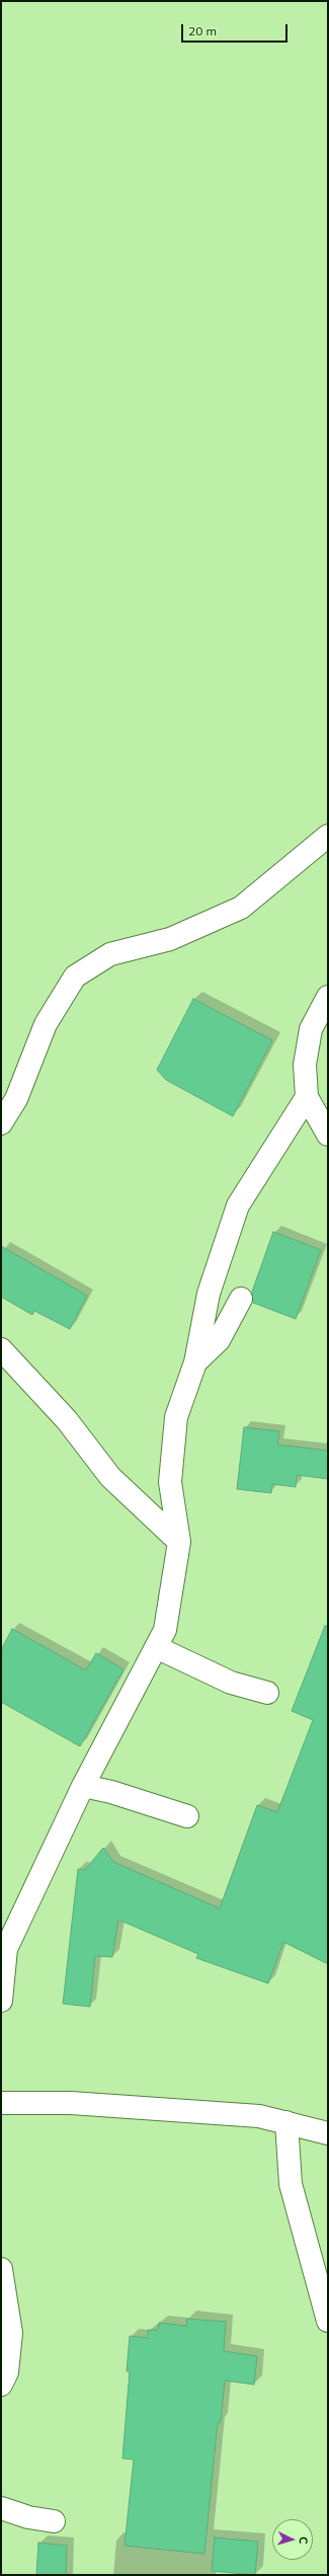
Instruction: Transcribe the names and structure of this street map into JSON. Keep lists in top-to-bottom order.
{
  "scale_bar": "20 m",
  "north": "right"
}
